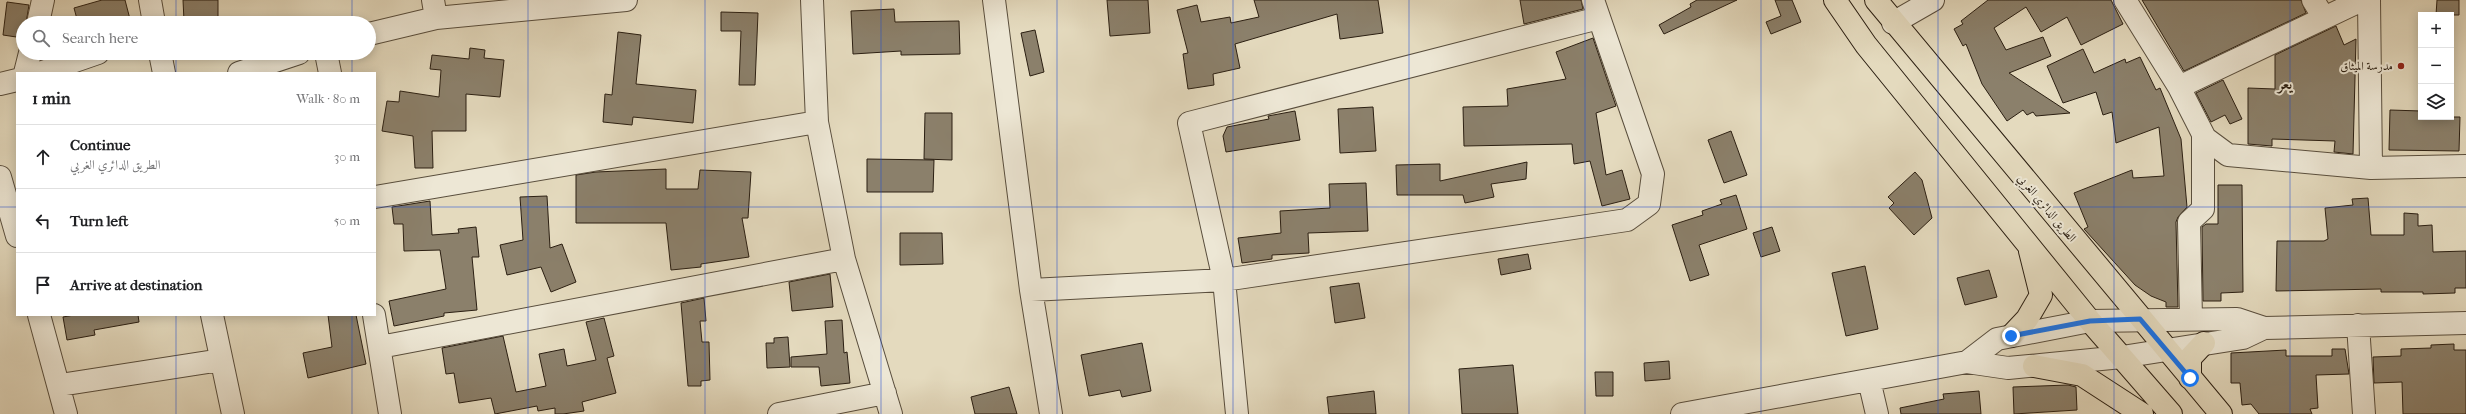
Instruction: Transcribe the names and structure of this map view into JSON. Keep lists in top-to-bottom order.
{
  "streets": {
    "main road": ["الطريق الدائري الغربي"]
  },
  "districts": ["يعر"],
  "places": ["مدرسة الميثاق"],
  "page": {
    "map_buttons": ["+", "−"],
    "search": "Search here",
    "heading": ["1 min", "Walk · 80 m"],
    "list": [
      ["Continue", "الطريق الدائري الغربي", "30 m"],
      ["Turn left", "50 m"],
      "Arrive at destination"
    ]
  }
}
